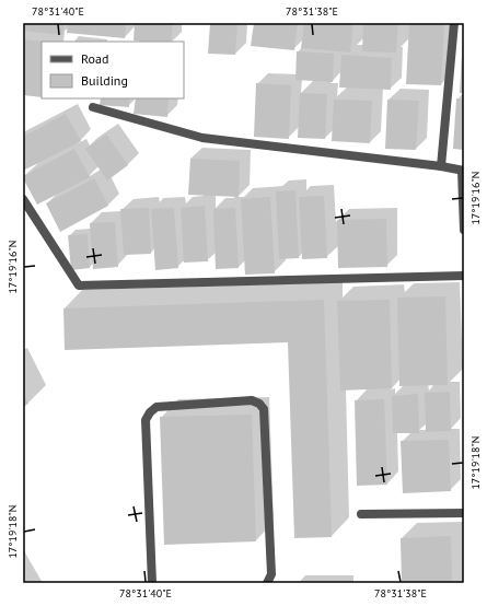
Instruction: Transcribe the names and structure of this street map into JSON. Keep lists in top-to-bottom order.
{
  "legend": ["Road", "Building"],
  "coordinates": [
    "78°31'40\"E",
    "78°31'38\"E",
    "17°19'16\"N",
    "17°19'18\"N"
  ]
}
